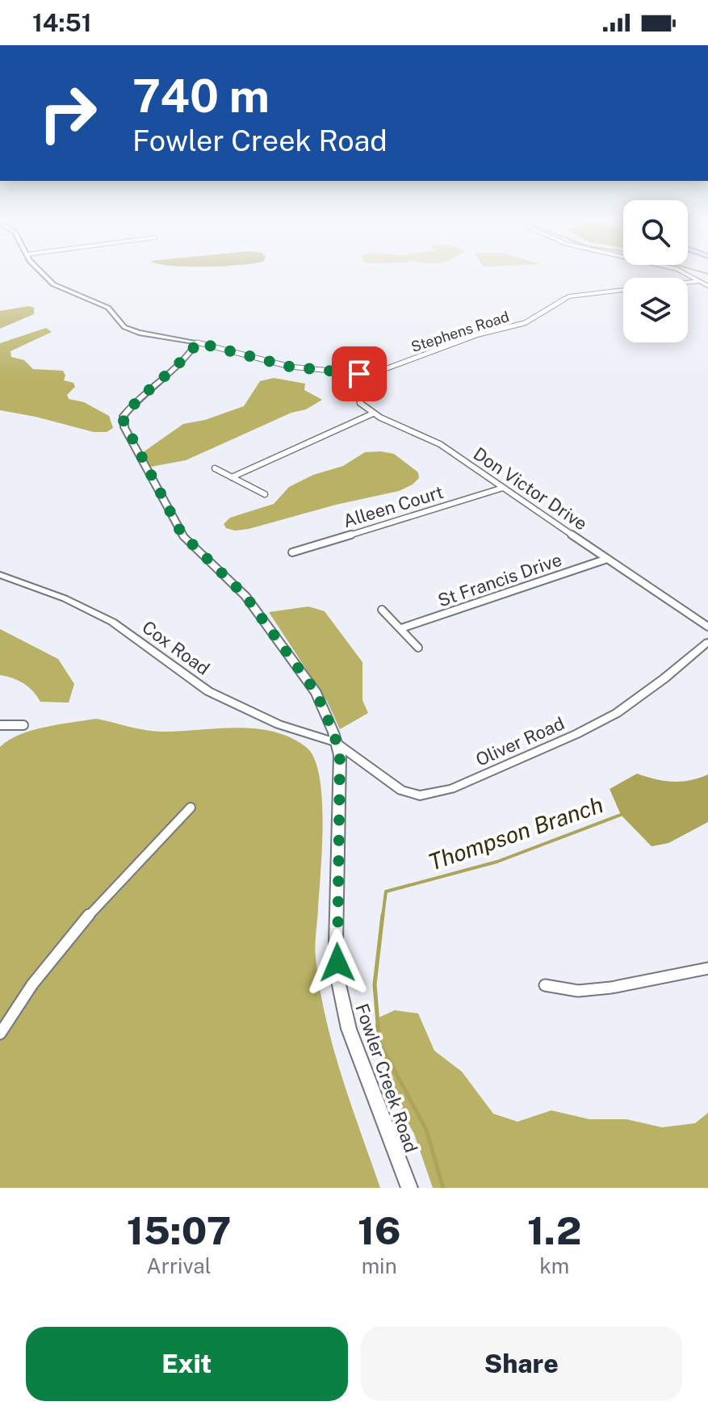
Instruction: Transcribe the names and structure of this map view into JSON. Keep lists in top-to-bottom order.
{
  "streets": {
    "main road": ["Stephens Road", "Fowler Creek Road"],
    "street": [
      "Don Victor Drive",
      "Alleen Court",
      "St Francis Drive",
      "Cox Road",
      "Oliver Road"
    ]
  },
  "crossings": [
    ["Stephens Road", "Don Victor Drive"],
    ["Stephens Road", "Fowler Creek Road"],
    ["Don Victor Drive", "Alleen Court"],
    ["Don Victor Drive", "St Francis Drive"],
    ["Cox Road", "Oliver Road"],
    ["Cox Road", "Fowler Creek Road"],
    ["Oliver Road", "Fowler Creek Road"]
  ],
  "water": ["Thompson Branch"],
  "page": {
    "status": "14:51",
    "turn": ["740 m", "Fowler Creek Road"],
    "eta": [
      "15:07",
      "Arrival",
      "16",
      "min",
      "1.2",
      "km"
    ],
    "buttons": ["Exit", "Share"]
  }
}
